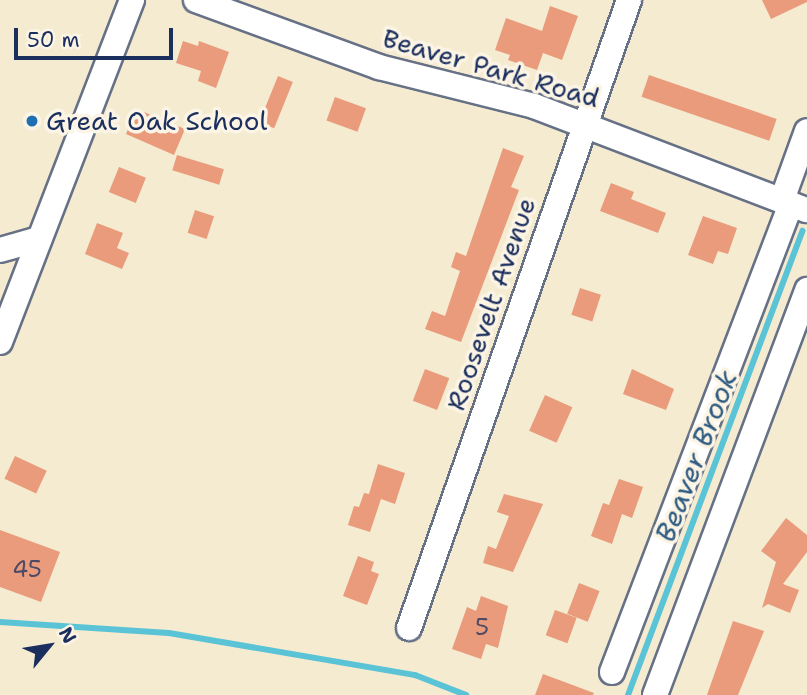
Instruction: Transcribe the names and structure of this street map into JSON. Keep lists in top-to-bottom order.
{
  "streets": {
    "street": ["Beaver Park Road", "Roosevelt Avenue"]
  },
  "crossings": [
    ["Beaver Park Road", "Roosevelt Avenue"]
  ],
  "water": ["Beaver Brook"],
  "places": ["Great Oak School"],
  "house_numbers": ["45", "5"],
  "scale_bar": "50 m",
  "north": "top right"
}
